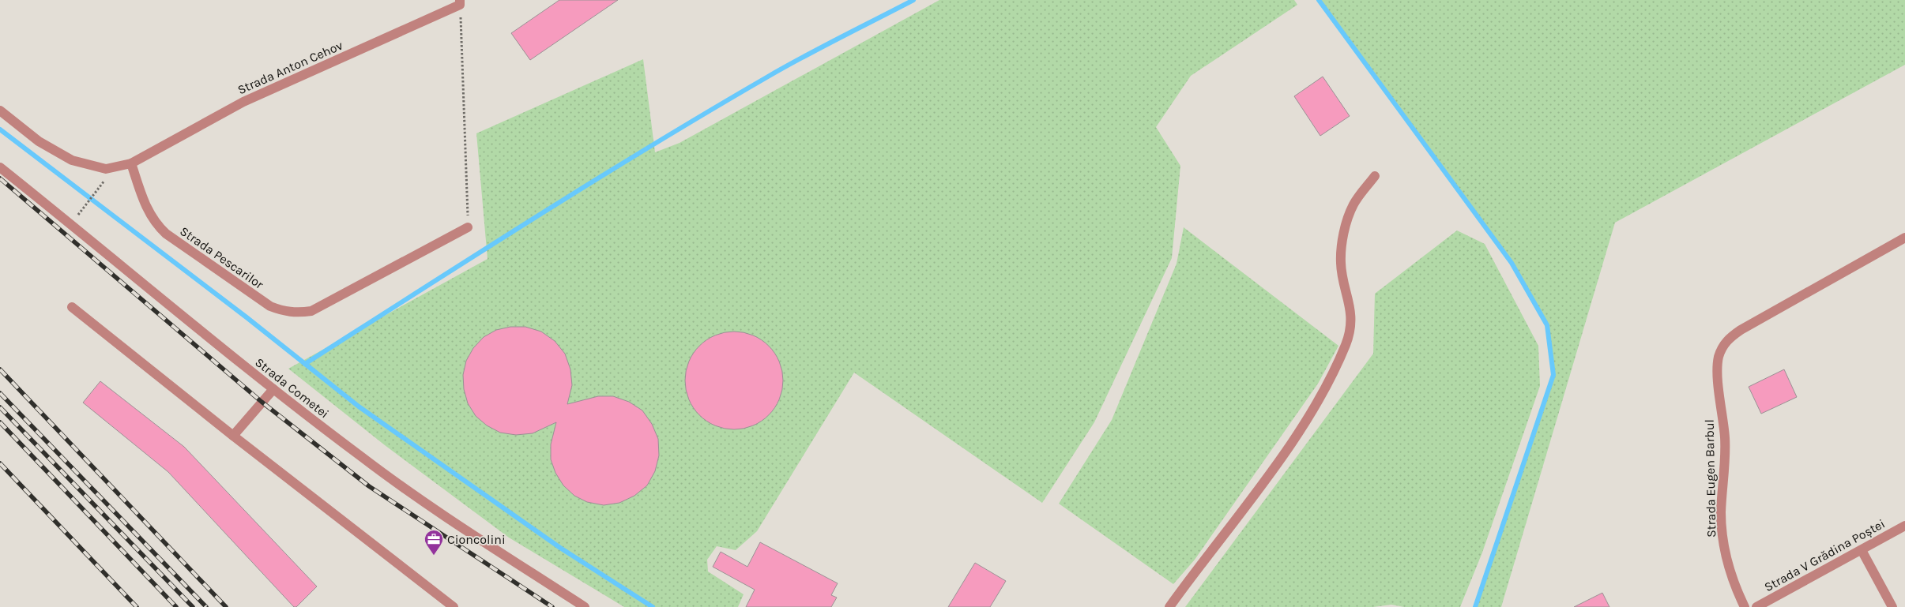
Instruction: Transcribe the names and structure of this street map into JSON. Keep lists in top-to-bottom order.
{
  "streets": {
    "street": [
      "Strada Anton Cehov",
      "Strada Pescarilor",
      "Strada Cometei",
      "Strada Eugen Barbul",
      "Strada V Grădina Poștei"
    ]
  },
  "crossings": [
    ["Strada Anton Cehov", "Strada Pescarilor"]
  ],
  "places": {
    "office": ["Cioncolini"]
  }
}
